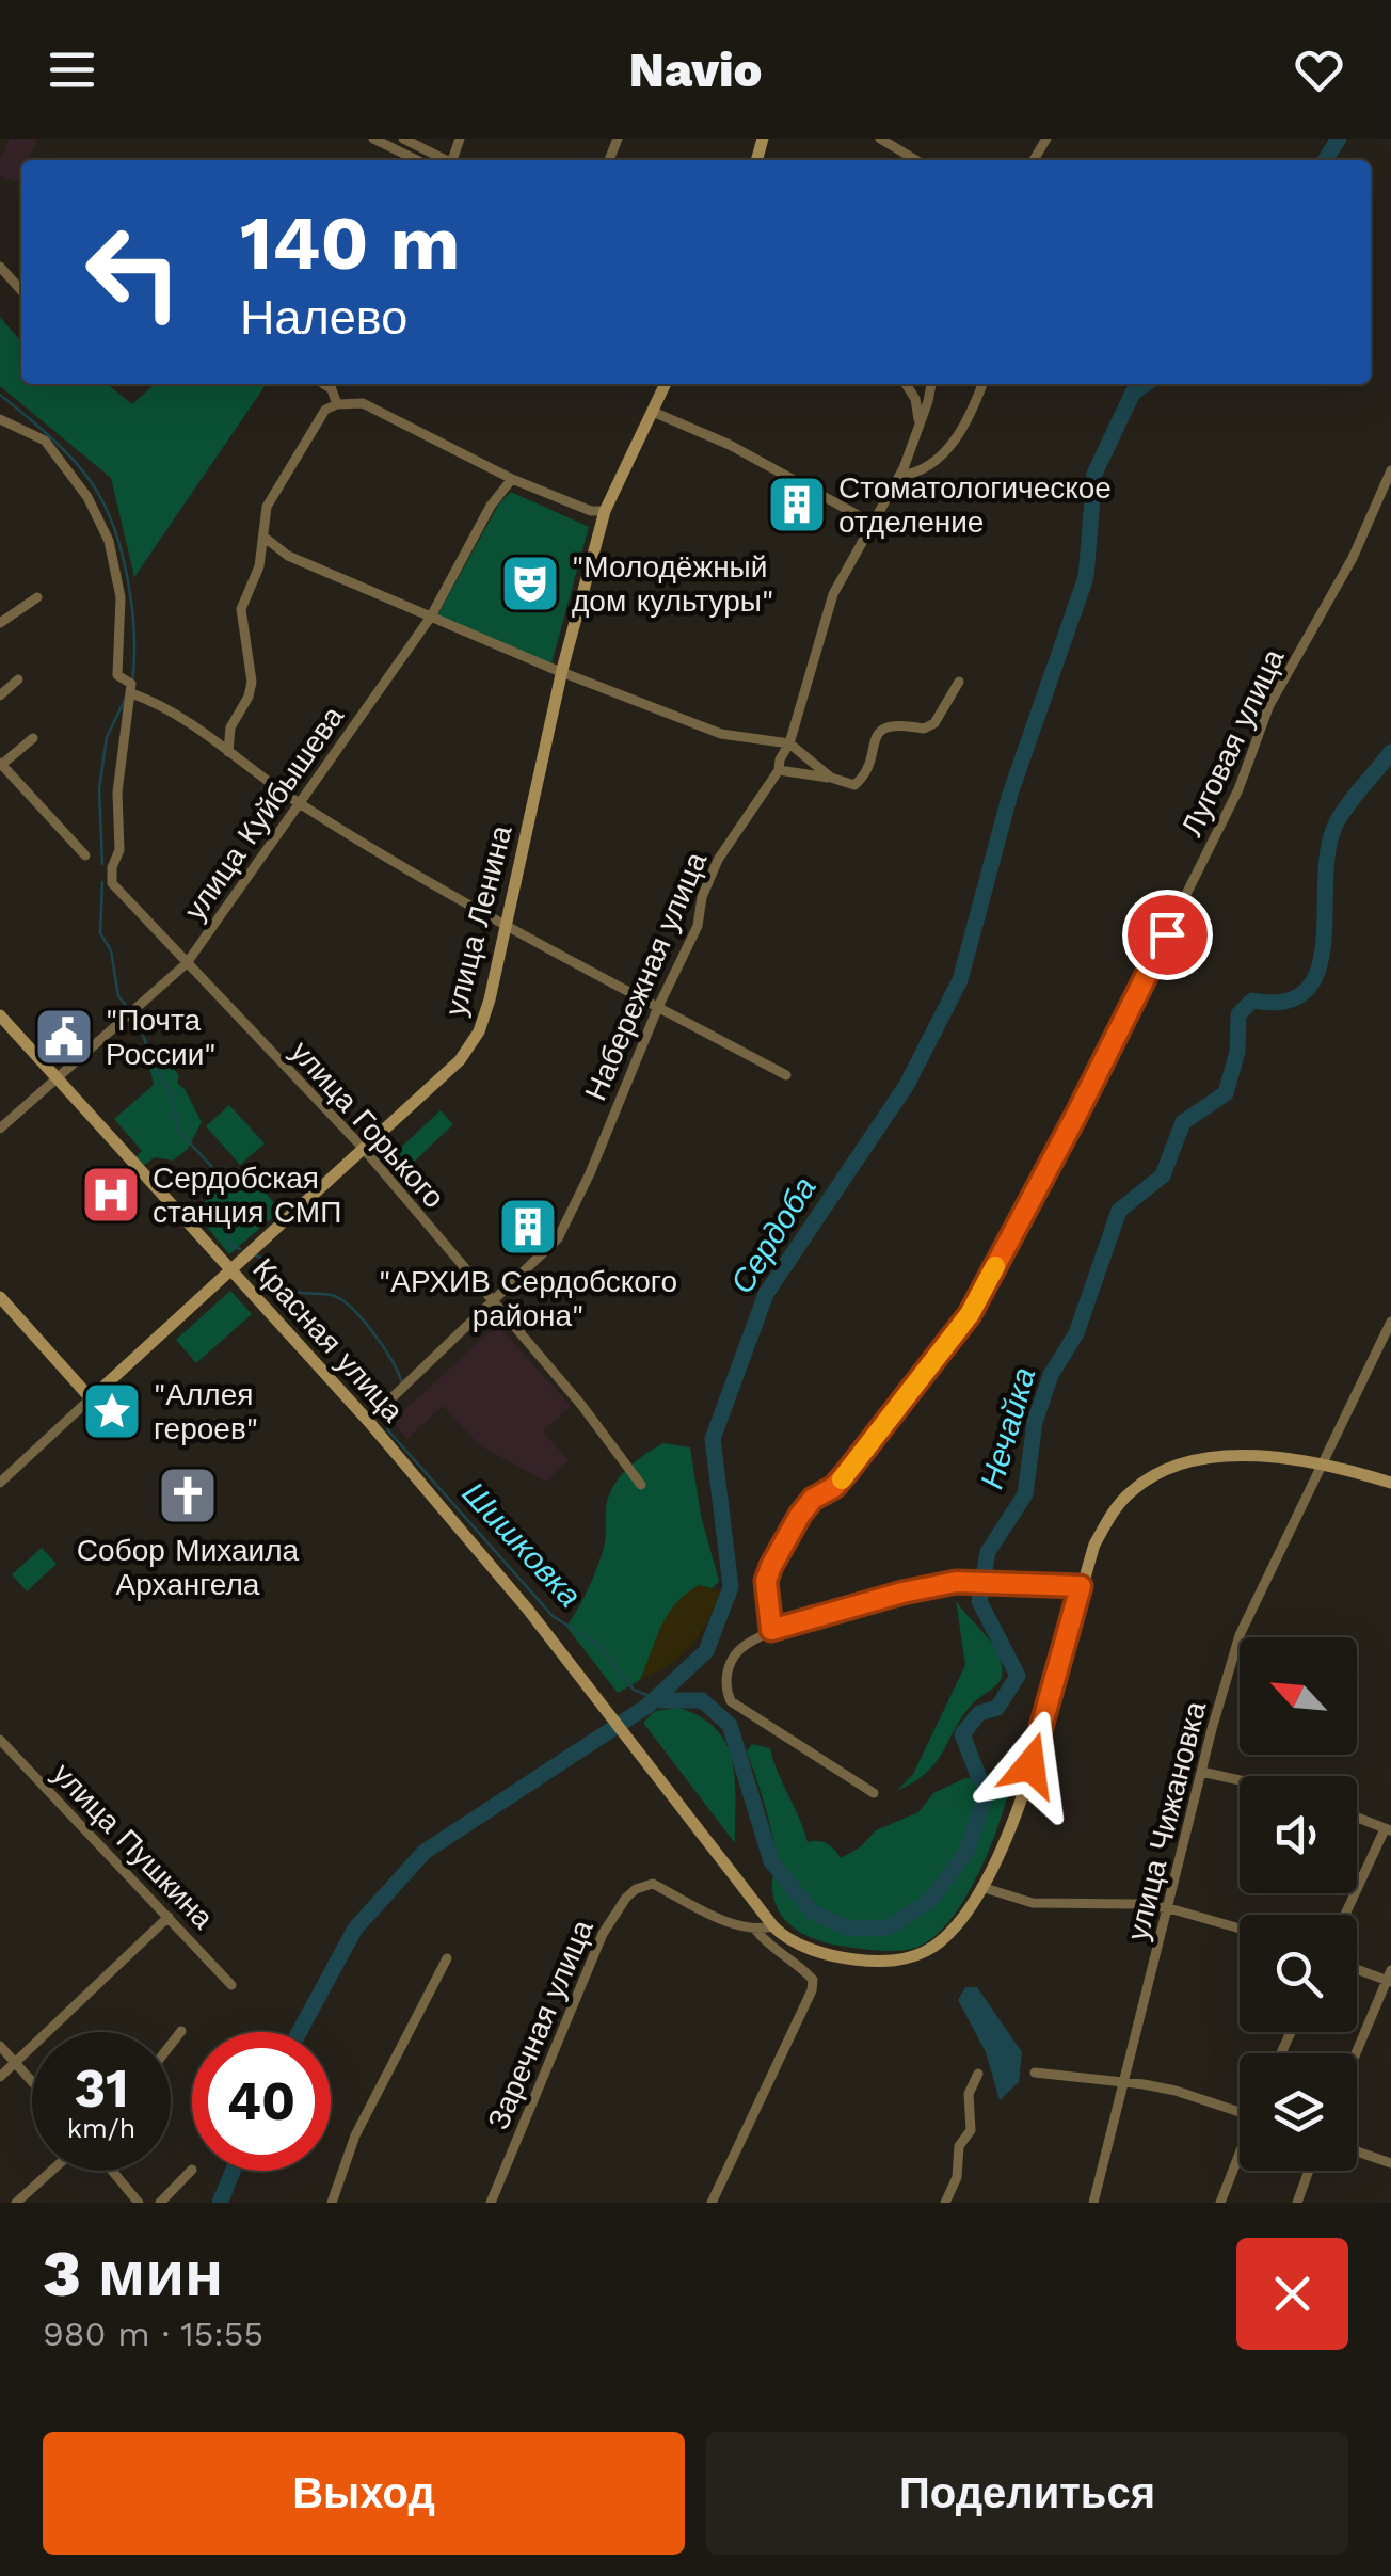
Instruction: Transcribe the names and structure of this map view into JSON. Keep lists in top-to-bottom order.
{
  "streets": {
    "street": [
      "Луговая улица",
      "улица Куйбышева",
      "улица Ленина",
      "Набережная улица",
      "улица Горького",
      "Красная улица",
      "улица Чижановка",
      "улица Пушкина",
      "Заречная улица"
    ]
  },
  "crossings": [
    ["улица Куйбышева", "улица Горького"],
    ["улица Куйбышева", "Красная улица"],
    ["улица Ленина", "улица Горького"],
    ["улица Ленина", "Красная улица"],
    ["Набережная улица", "улица Горького"],
    ["Набережная улица", "Красная улица"]
  ],
  "water": ["Сердоба", "Нечайка", "Шишковка"],
  "places": {
    "building": ["Стоматологическое отделение", "\"АРХИВ Сердобского района\""],
    "theatre": ["\"Молодёжный дом культуры\""],
    "public building": ["\"Почта России\""],
    "hospital": ["Сердобская станция СМП"],
    "place": ["\"Аллея героев\""],
    "church": ["Собор Михаила Архангела"]
  },
  "north": "top left",
  "page": {
    "header": "Navio",
    "turn": ["140 m", "Налево"],
    "speed": "31 km/h",
    "limit": "40",
    "heading": ["3 мин", "980 m · 15:55"],
    "buttons": ["Выход", "Поделиться"]
  }
}
